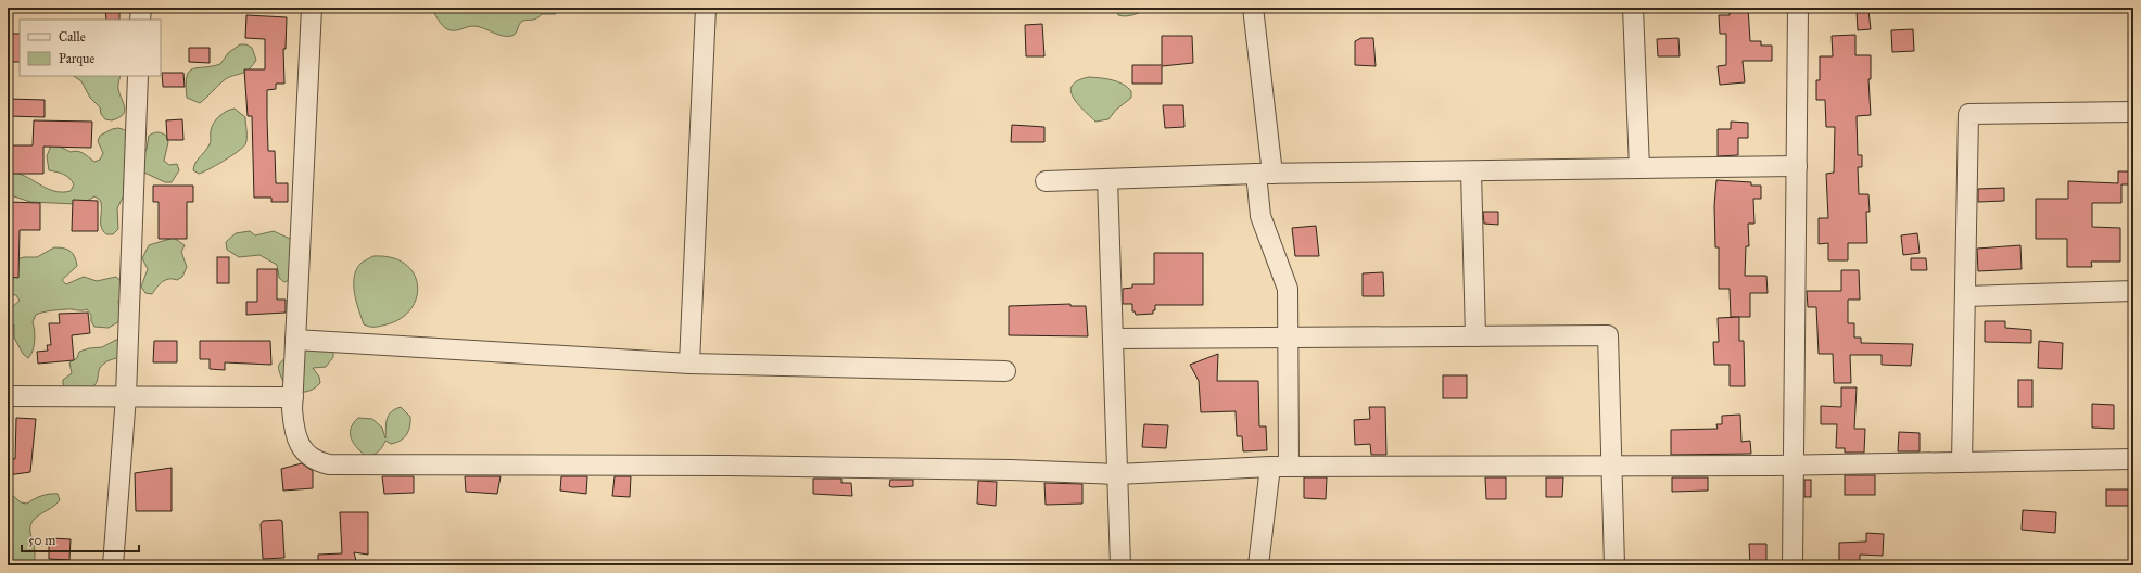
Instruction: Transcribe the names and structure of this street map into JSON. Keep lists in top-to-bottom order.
{
  "legend": ["Calle", "Parque"],
  "scale_bar": "50 m"
}
